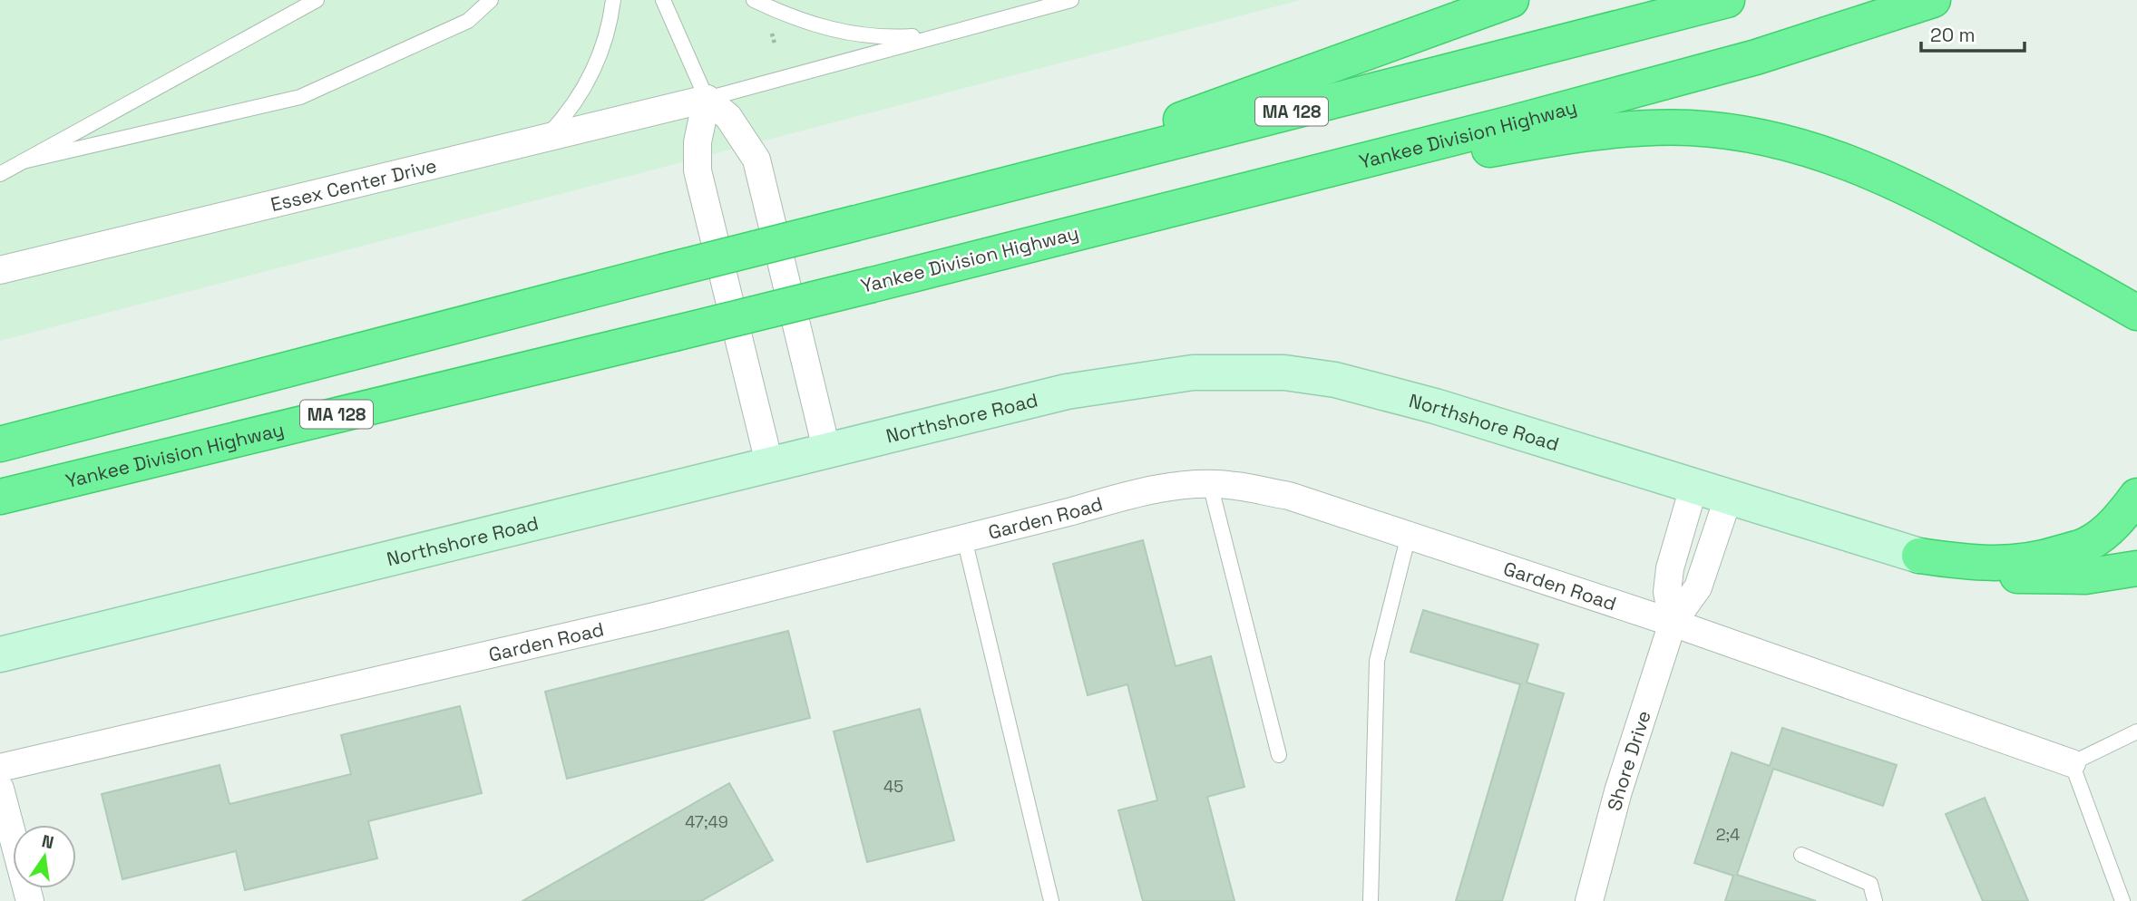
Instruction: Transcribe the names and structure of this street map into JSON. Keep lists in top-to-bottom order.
{
  "streets": {
    "highway": ["MA 128", "Yankee Division Highway"],
    "street": [
      "Essex Center Drive",
      "Northshore Road",
      "Garden Road",
      "Shore Drive"
    ]
  },
  "crossings": [
    ["Northshore Road", "Shore Drive"],
    ["Garden Road", "Shore Drive"]
  ],
  "house_numbers": ["45", "47;49", "2;4"],
  "scale_bar": "20 m",
  "north": "top"
}
